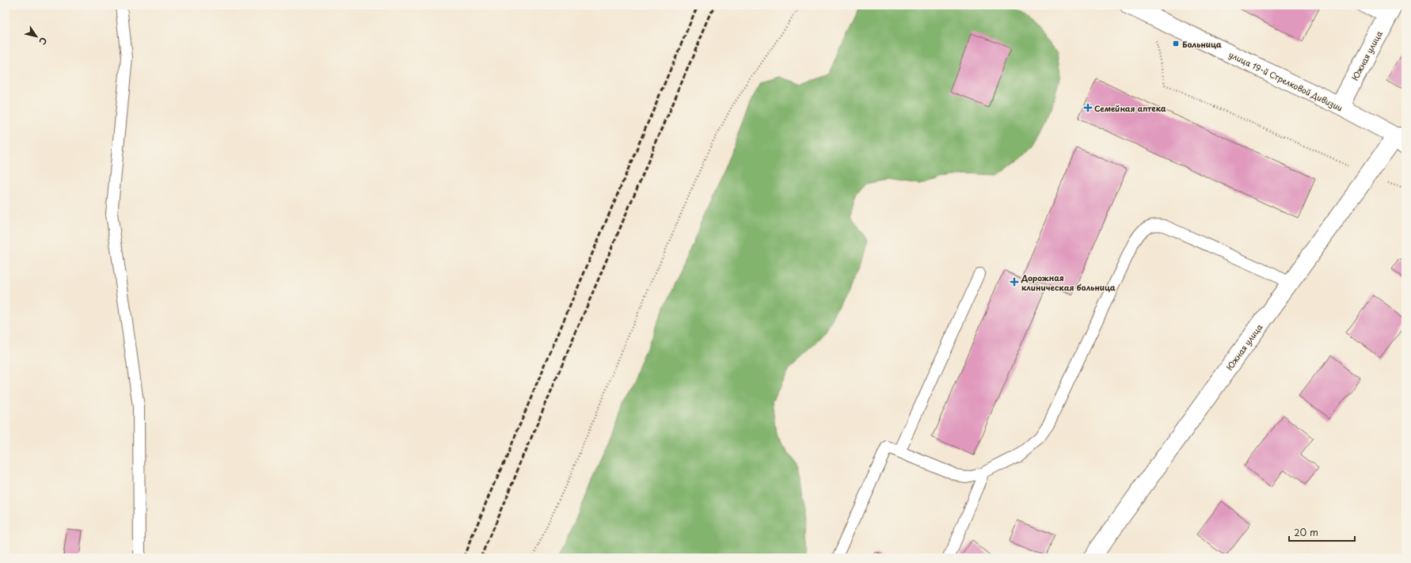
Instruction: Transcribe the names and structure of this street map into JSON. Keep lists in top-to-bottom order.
{
  "streets": {
    "street": ["Южная улица", "улица 19-й Стрелковой Дивизии"]
  },
  "crossings": [
    ["Южная улица", "улица 19-й Стрелковой Дивизии"]
  ],
  "places": {
    "transit": ["Больница"],
    "health": ["Семейная аптека", "Дорожная клиническая больница"]
  },
  "scale_bar": "20 m",
  "north": "bottom right"
}
